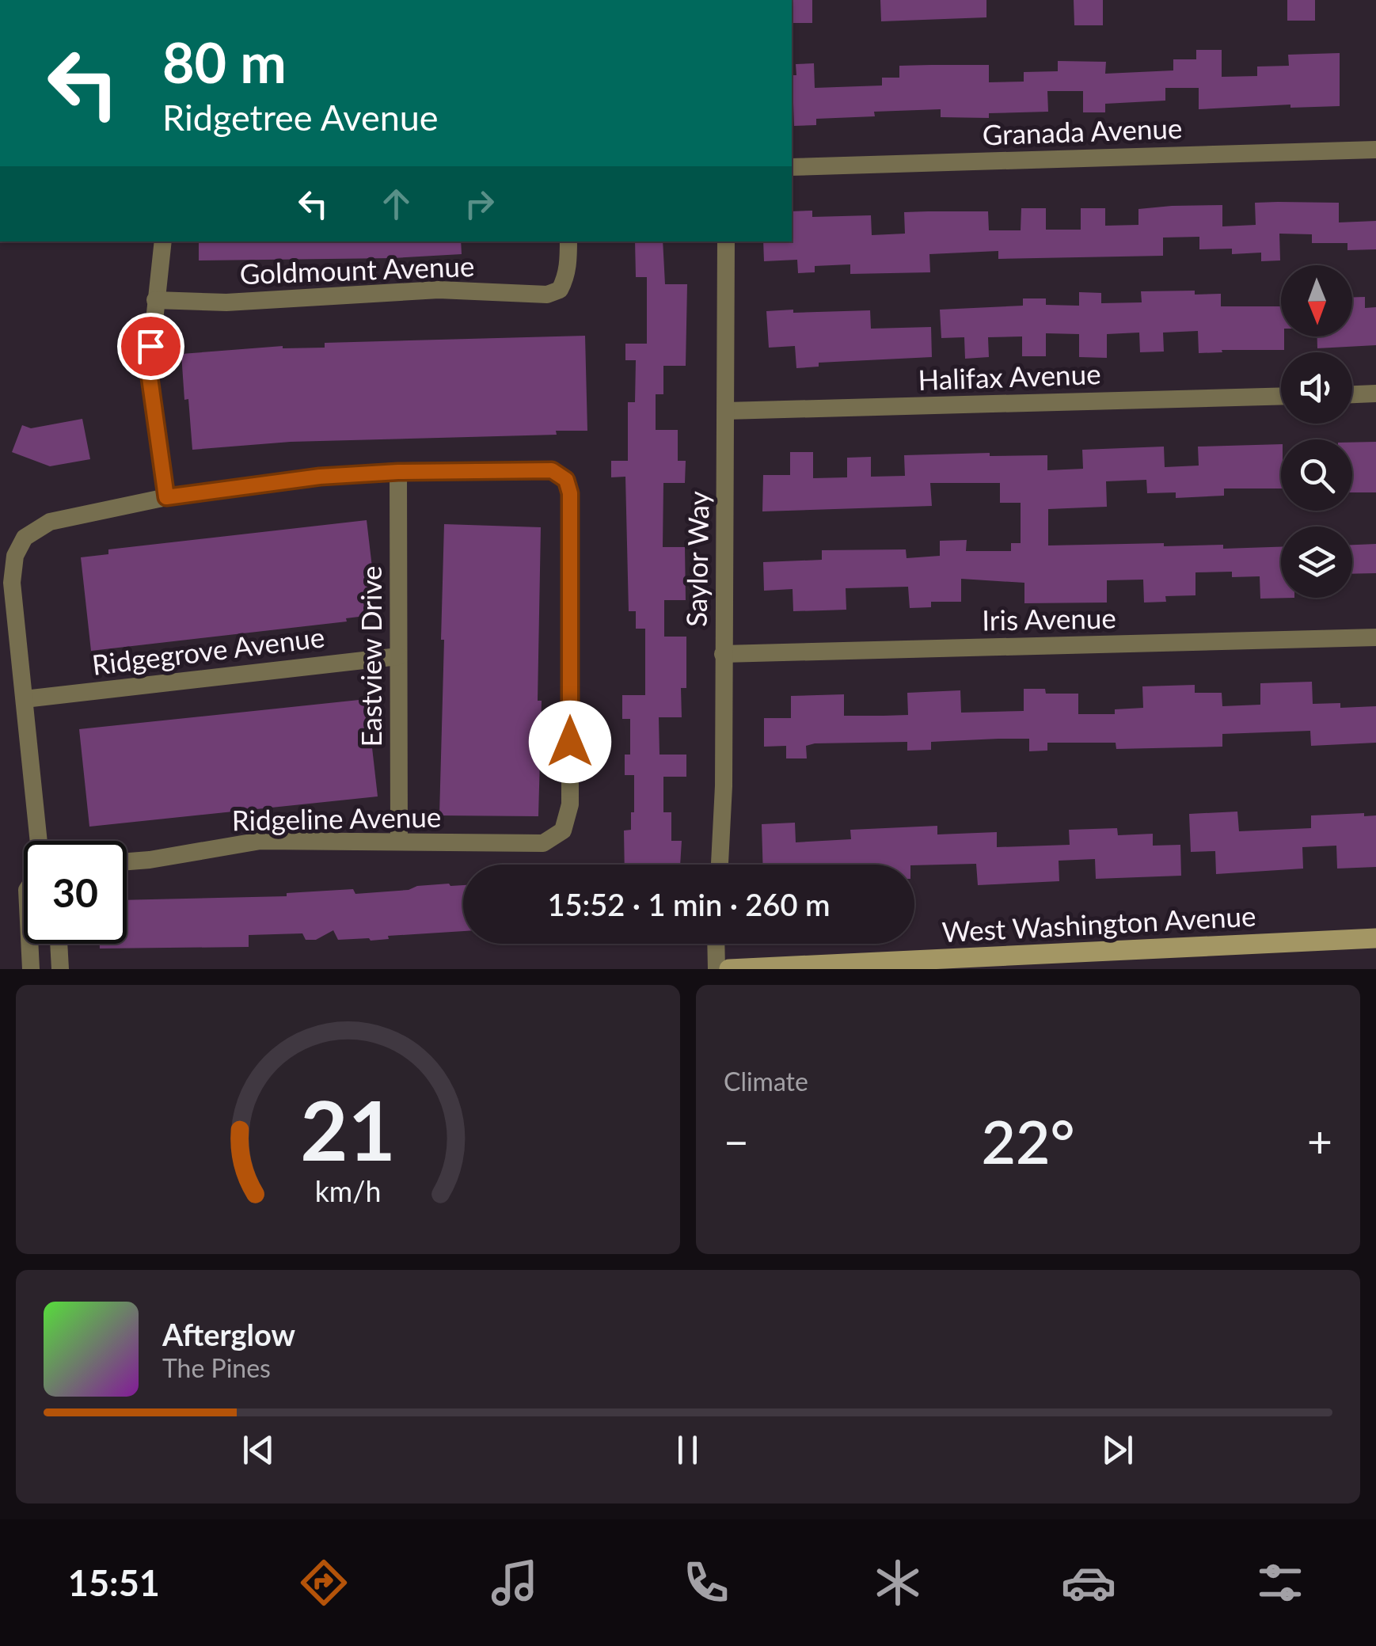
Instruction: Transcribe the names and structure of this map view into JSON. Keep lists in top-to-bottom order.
{
  "streets": {
    "main road": ["West Washington Avenue"],
    "street": [
      "Granada Avenue",
      "Goldmount Avenue",
      "Halifax Avenue",
      "Saylor Way",
      "Iris Avenue",
      "Ridgegrove Avenue",
      "Eastview Drive",
      "Ridgeline Avenue"
    ]
  },
  "crossings": [
    ["Halifax Avenue", "Saylor Way"],
    ["Saylor Way", "Iris Avenue"],
    ["Ridgegrove Avenue", "Eastview Drive"],
    ["Eastview Drive", "Ridgeline Avenue"]
  ],
  "north": "bottom",
  "page": {
    "turn": ["80 m", "Ridgetree Avenue"],
    "limit": "30",
    "trip": "15:52 · 1 min · 260 m",
    "tile": "Climate",
    "heat": ["−", "22°", "+"],
    "song": ["Afterglow", "The Pines"],
    "tabs": "15:51",
    "gauge": ["21", "km/h"]
  }
}
